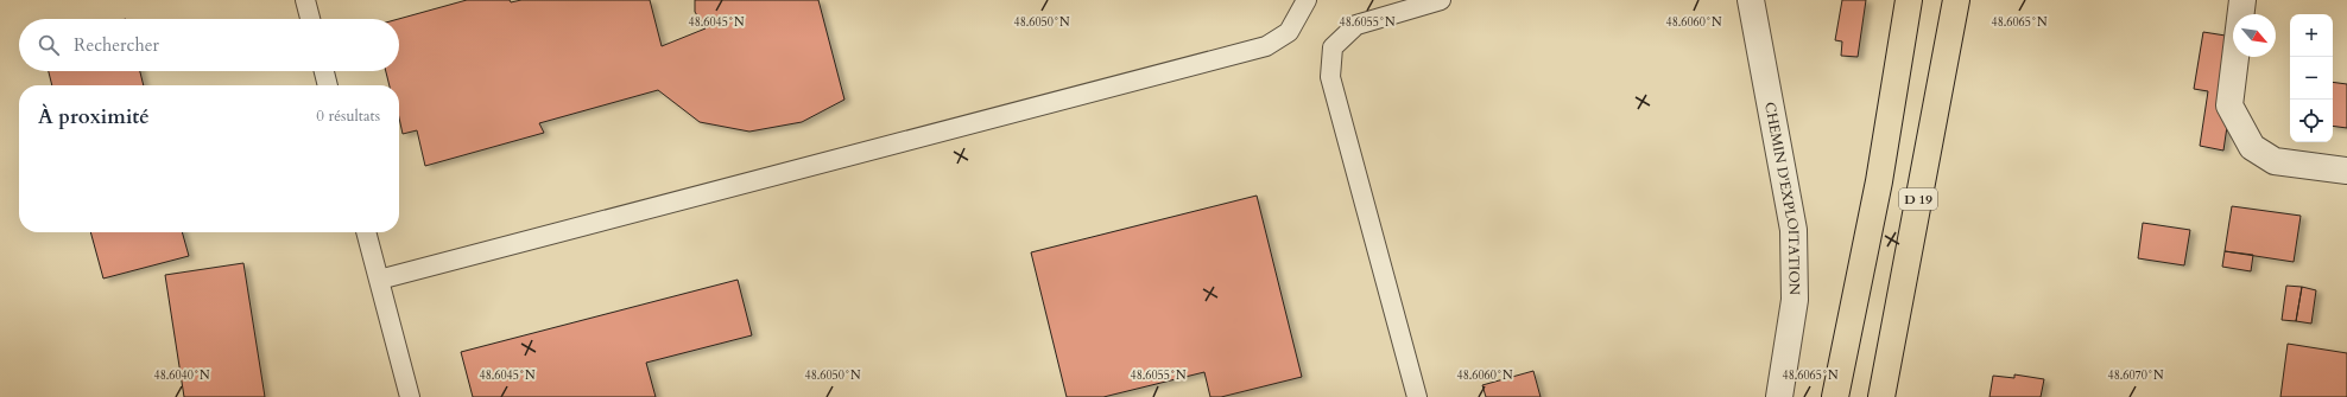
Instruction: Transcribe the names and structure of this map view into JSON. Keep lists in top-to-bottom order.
{
  "streets": {
    "main road": ["D 19"],
    "street": ["CHEMIN D'EXPLOITATION"]
  },
  "north": "bottom right",
  "page": {
    "map_buttons": ["+", "−"],
    "search": "Rechercher",
    "heading": ["À proximité", "0 résultats"]
  },
  "coordinates": [
    "48.6045°N",
    "48.6050°N",
    "48.6055°N",
    "48.6060°N",
    "48.6065°N",
    "48.6040°N",
    "48.6070°N"
  ]
}
